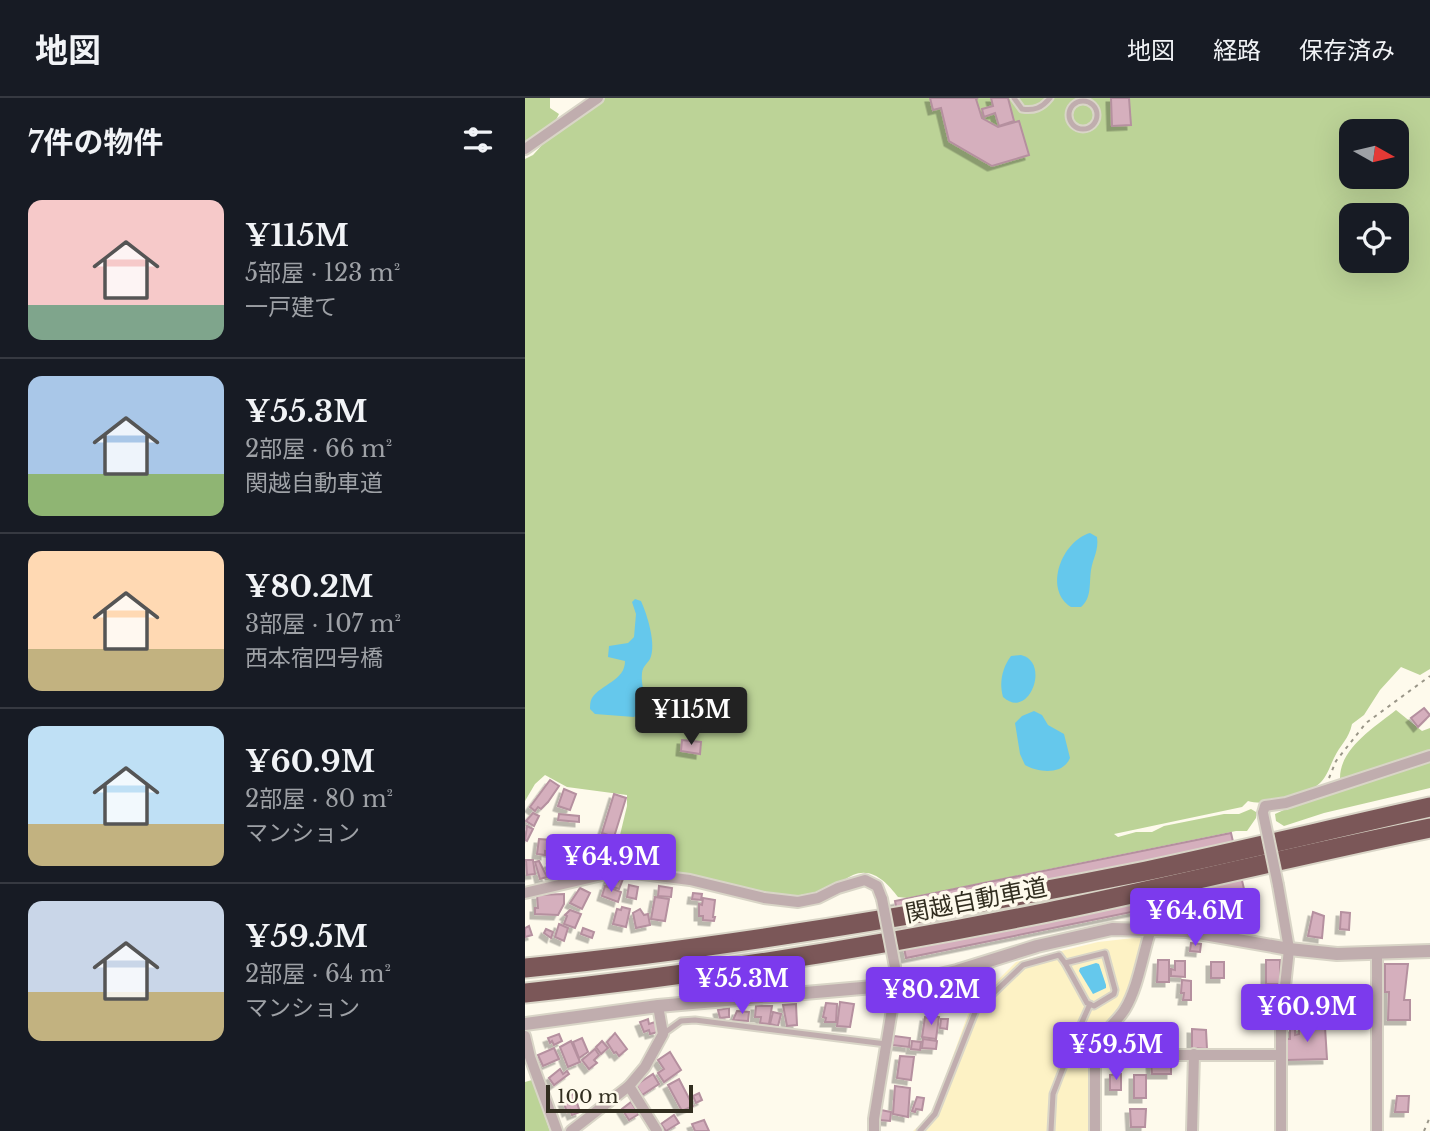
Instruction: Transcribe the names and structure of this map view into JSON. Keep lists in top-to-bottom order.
{
  "streets": {
    "highway": ["関越自動車道"]
  },
  "scale_bar": "100 m",
  "north": "right",
  "page": {
    "header": "地図",
    "nav": ["地図", "経路", "保存済み"],
    "heading": "7件の物件",
    "list": [
      {
        "name": "¥115M",
        "note": "5部屋 · 123 m² · 一戸建て"
      },
      {
        "name": "¥55.3M",
        "note": "2部屋 · 66 m² · 関越自動車道"
      },
      {
        "name": "¥80.2M",
        "note": "3部屋 · 107 m² · 西本宿四号橋"
      },
      {
        "name": "¥60.9M",
        "note": "2部屋 · 80 m² · マンション"
      },
      {
        "name": "¥59.5M",
        "note": "2部屋 · 64 m² · マンション"
      }
    ],
    "price": [
      "¥115M",
      "¥64.9M",
      "¥64.6M",
      "¥55.3M",
      "¥80.2M",
      "¥60.9M",
      "¥59.5M"
    ],
    "scale": "100 m"
  }
}
